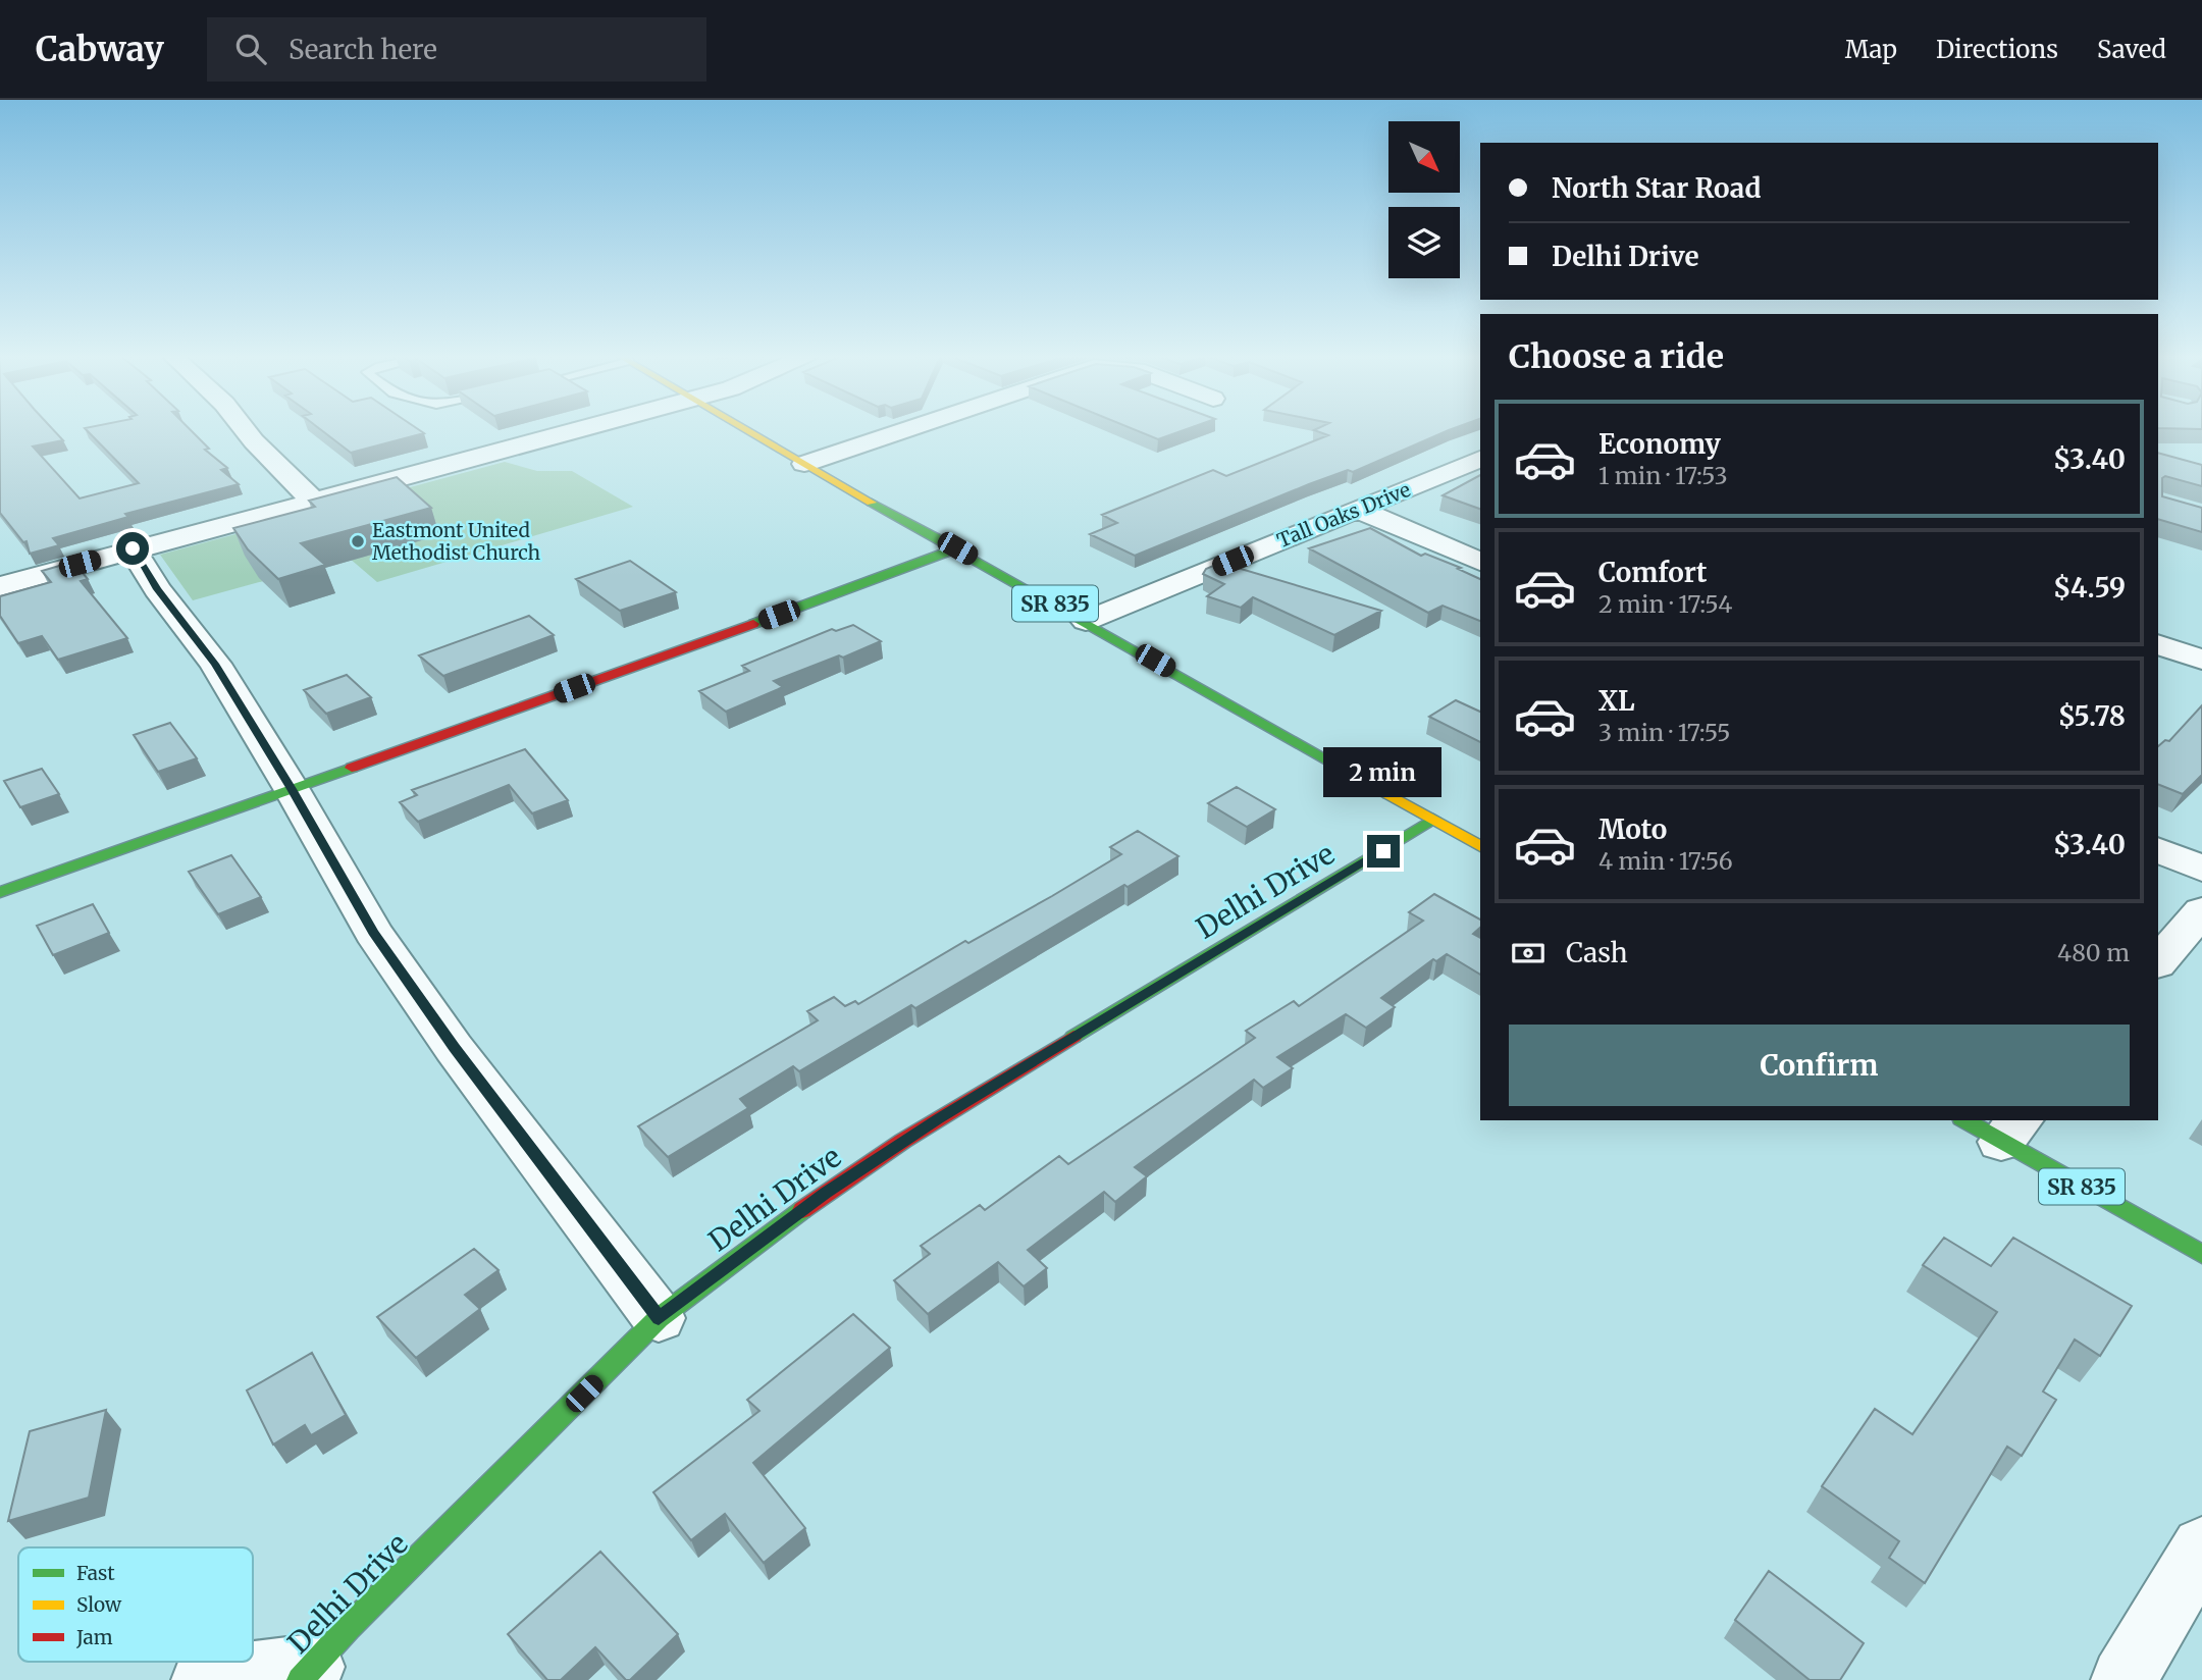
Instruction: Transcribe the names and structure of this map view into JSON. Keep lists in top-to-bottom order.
{
  "streets": {
    "street": ["Tall Oaks Drive", "SR 835", "Delhi Drive"]
  },
  "crossings": [
    ["Tall Oaks Drive", "SR 835"],
    ["SR 835", "Delhi Drive"]
  ],
  "places": ["Eastmont United Methodist Church"],
  "legend": ["Fast", "Slow", "Jam"],
  "north": "bottom right",
  "page": {
    "header": "Cabway",
    "search": "Search here",
    "nav": ["Map", "Directions", "Saved"],
    "banner": ["North Star Road", "Delhi Drive"],
    "heading": "Choose a ride",
    "list": [
      {
        "name": "Economy",
        "note": "1 min · 17:53",
        "value": "$3.40"
      },
      {
        "name": "Comfort",
        "note": "2 min · 17:54",
        "value": "$4.59"
      },
      {
        "name": "XL",
        "note": "3 min · 17:55",
        "value": "$5.78"
      },
      {
        "name": "Moto",
        "note": "4 min · 17:56",
        "value": "$3.40"
      }
    ],
    "bubble": "2 min",
    "pay": ["Cash", "480 m"],
    "buttons": "Confirm"
  }
}
